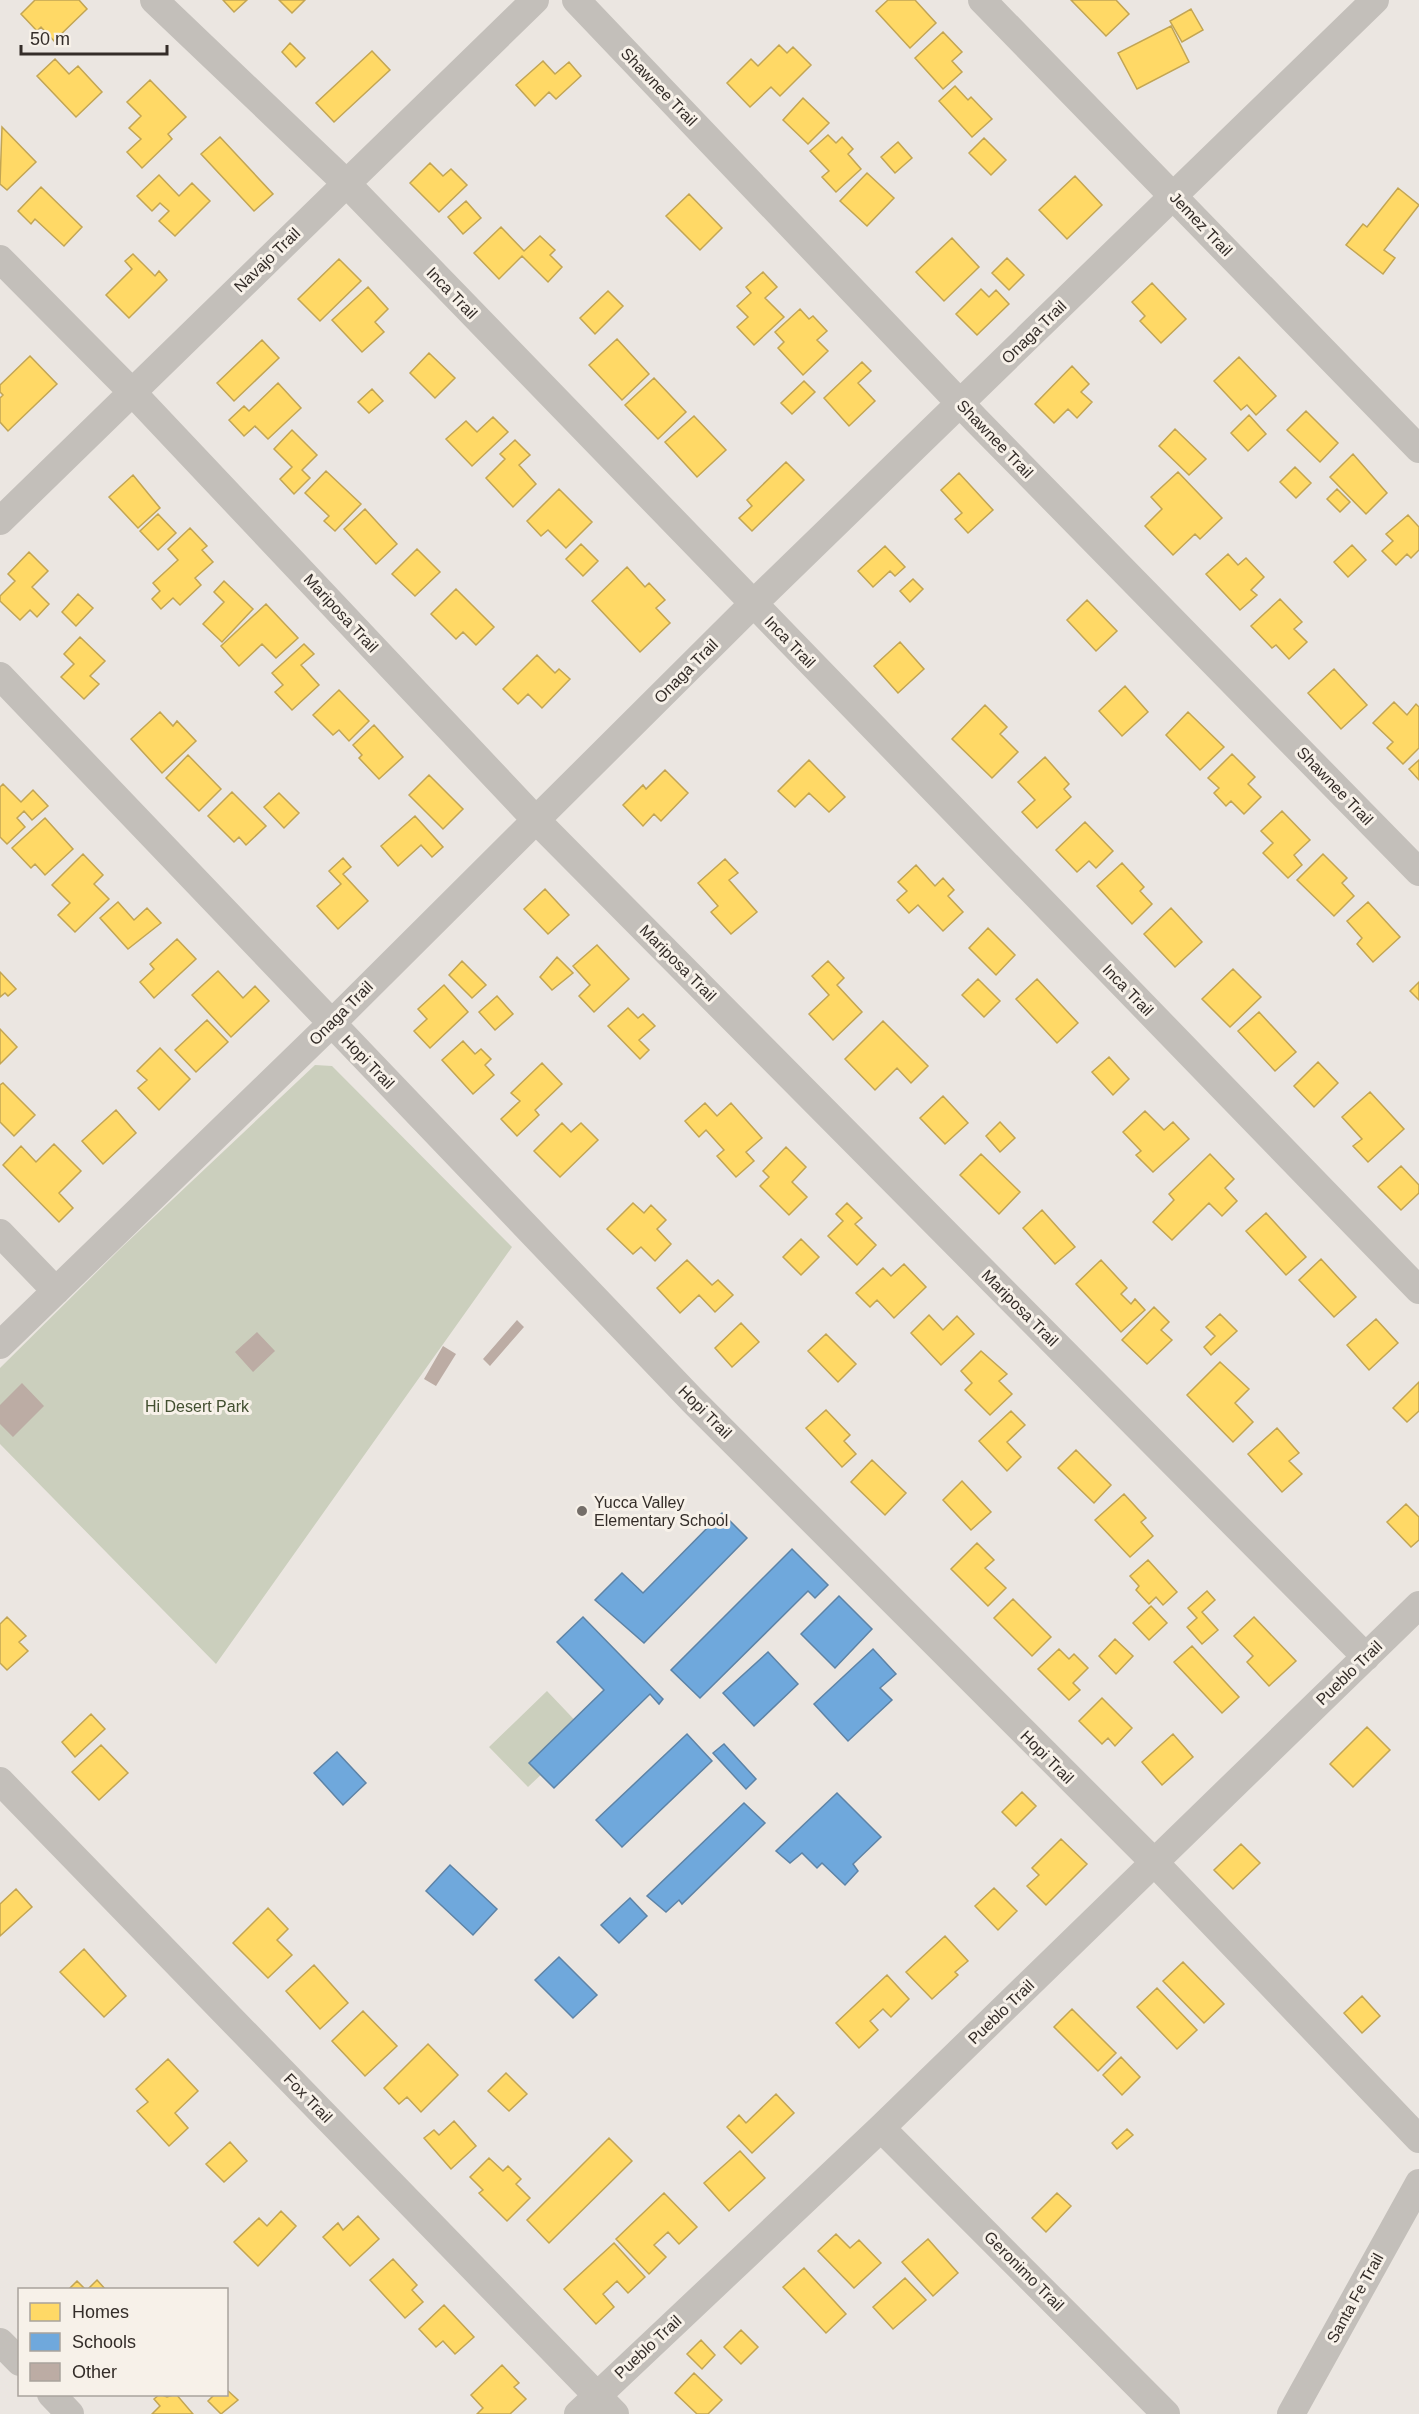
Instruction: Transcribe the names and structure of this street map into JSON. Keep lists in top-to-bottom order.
{
  "streets": {
    "street": [
      "Shawnee Trail",
      "Jemez Trail",
      "Navajo Trail",
      "Inca Trail",
      "Onaga Trail",
      "Mariposa Trail",
      "Hopi Trail",
      "Pueblo Trail",
      "Fox Trail",
      "Geronimo Trail",
      "Santa Fe Trail"
    ]
  },
  "crossings": [
    ["Shawnee Trail", "Onaga Trail"],
    ["Jemez Trail", "Onaga Trail"],
    ["Navajo Trail", "Inca Trail"],
    ["Navajo Trail", "Mariposa Trail"],
    ["Inca Trail", "Onaga Trail"],
    ["Onaga Trail", "Mariposa Trail"],
    ["Onaga Trail", "Hopi Trail"],
    ["Mariposa Trail", "Pueblo Trail"],
    ["Hopi Trail", "Pueblo Trail"],
    ["Pueblo Trail", "Fox Trail"],
    ["Pueblo Trail", "Geronimo Trail"]
  ],
  "parks": ["Hi Desert Park"],
  "places": ["Yucca Valley Elementary School"],
  "legend": ["Homes", "Schools", "Other"],
  "scale_bar": "50 m"
}
